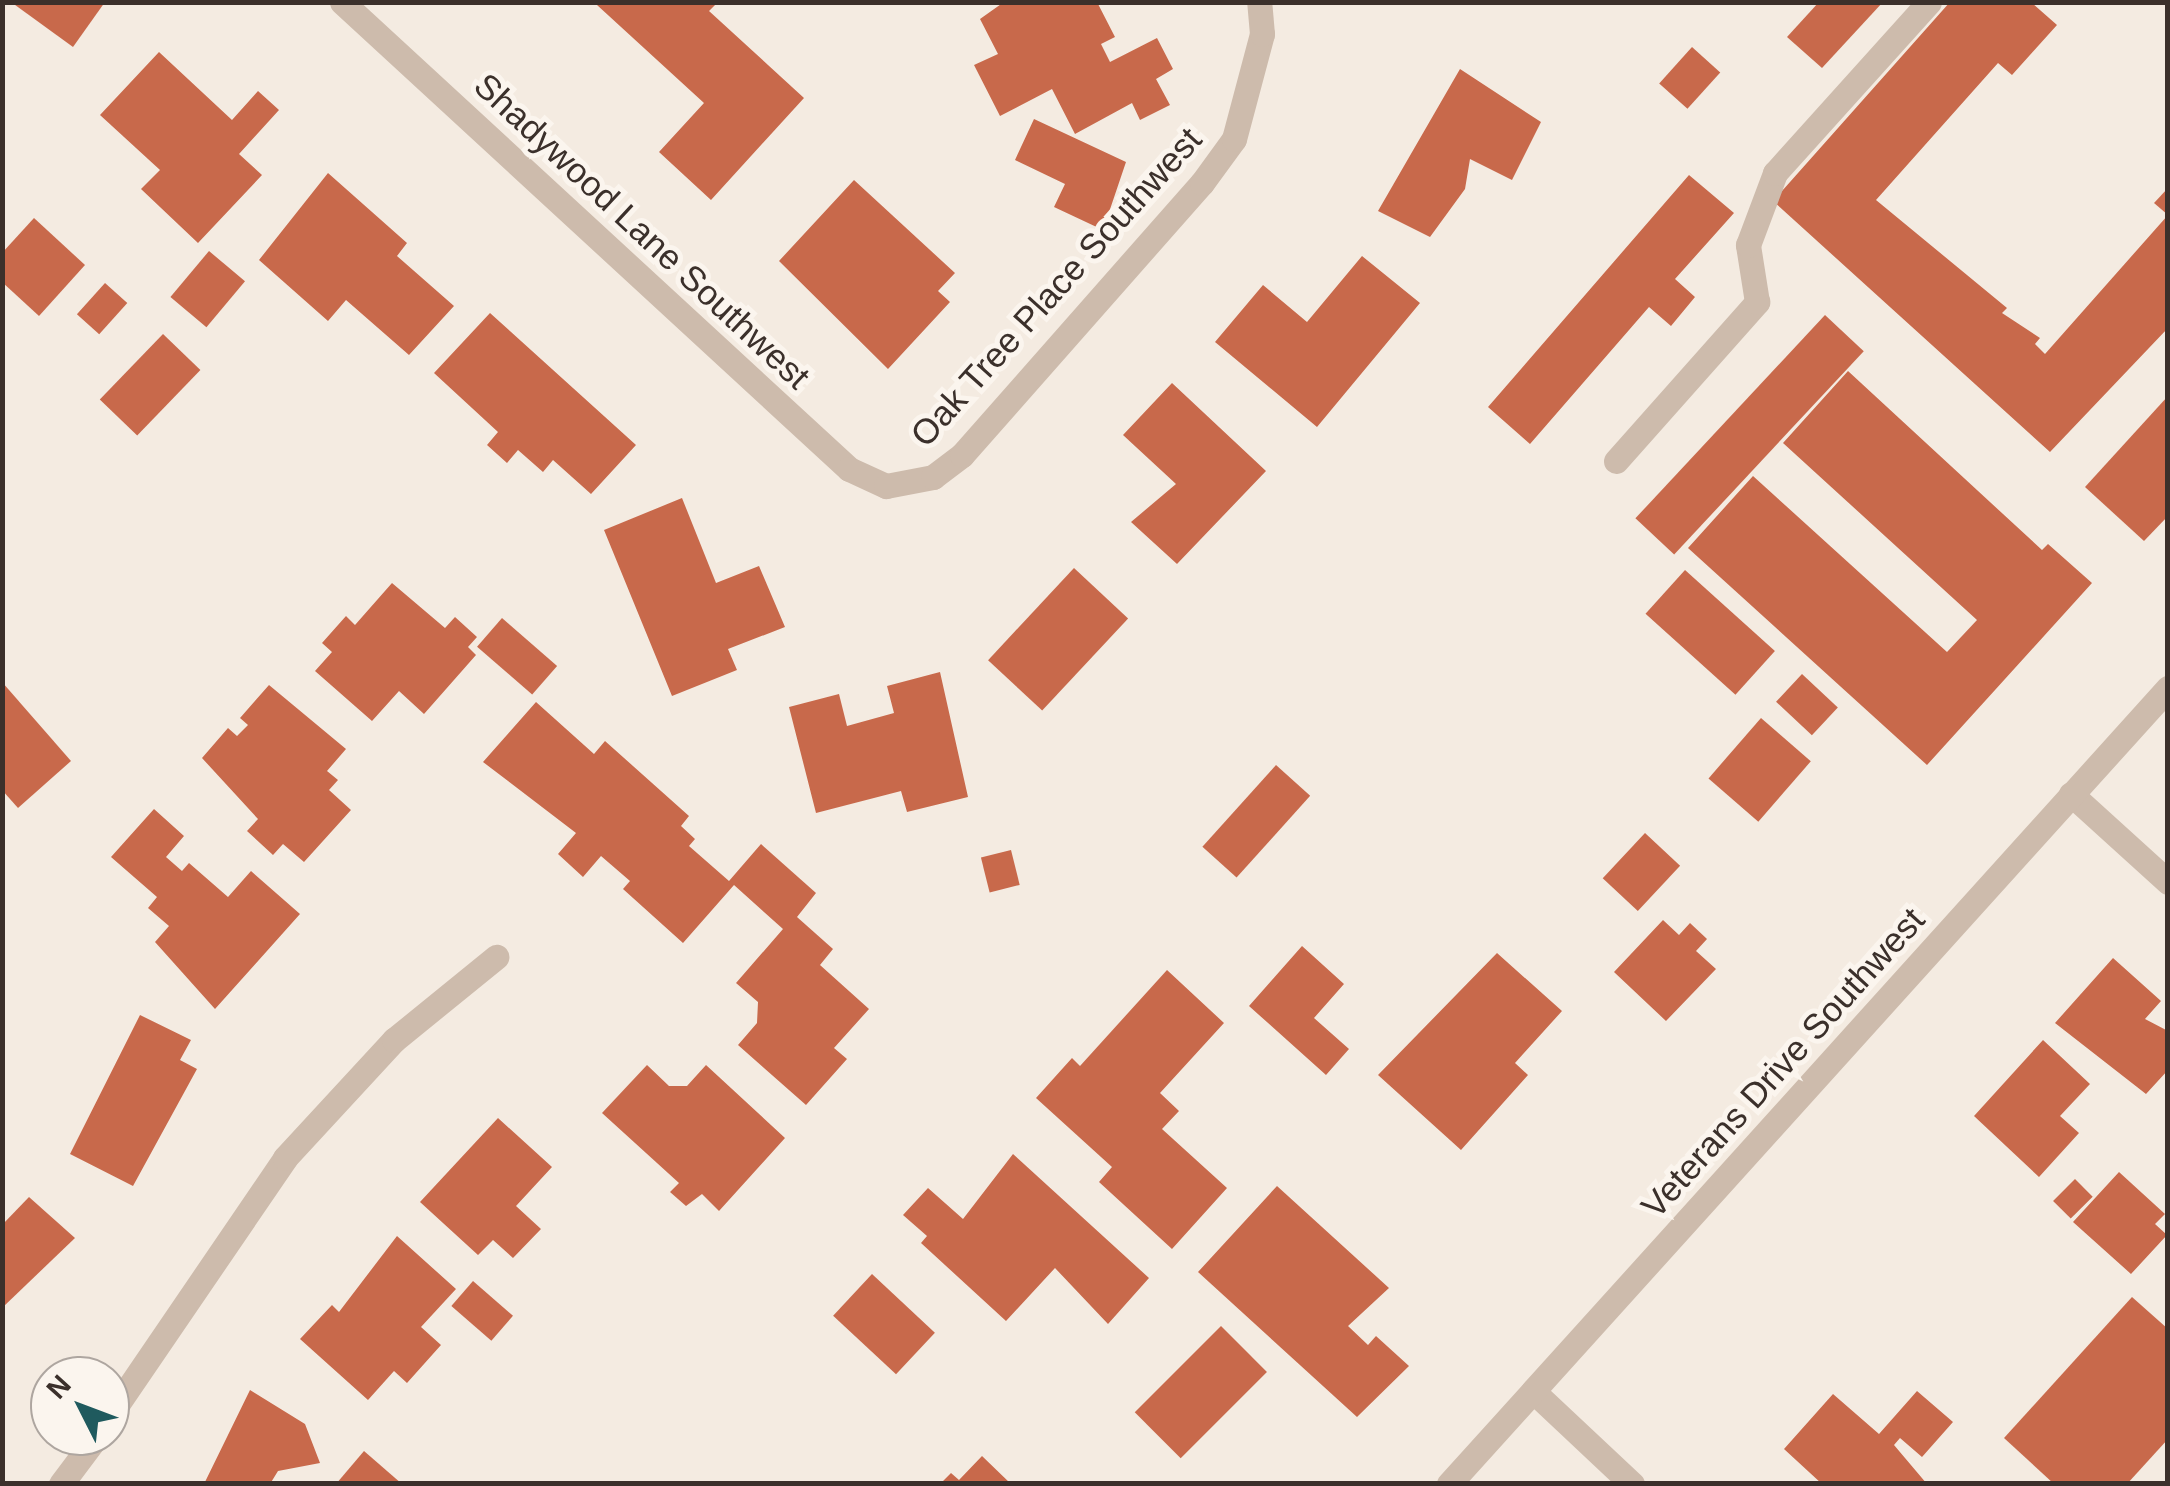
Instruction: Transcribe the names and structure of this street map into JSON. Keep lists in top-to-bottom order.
{
  "streets": {
    "street": ["Shadywood Lane Southwest", "Oak Tree Place Southwest", "Veterans Drive Southwest"]
  },
  "crossings": [
    ["Shadywood Lane Southwest", "Oak Tree Place Southwest"]
  ],
  "north": "top left"
}
